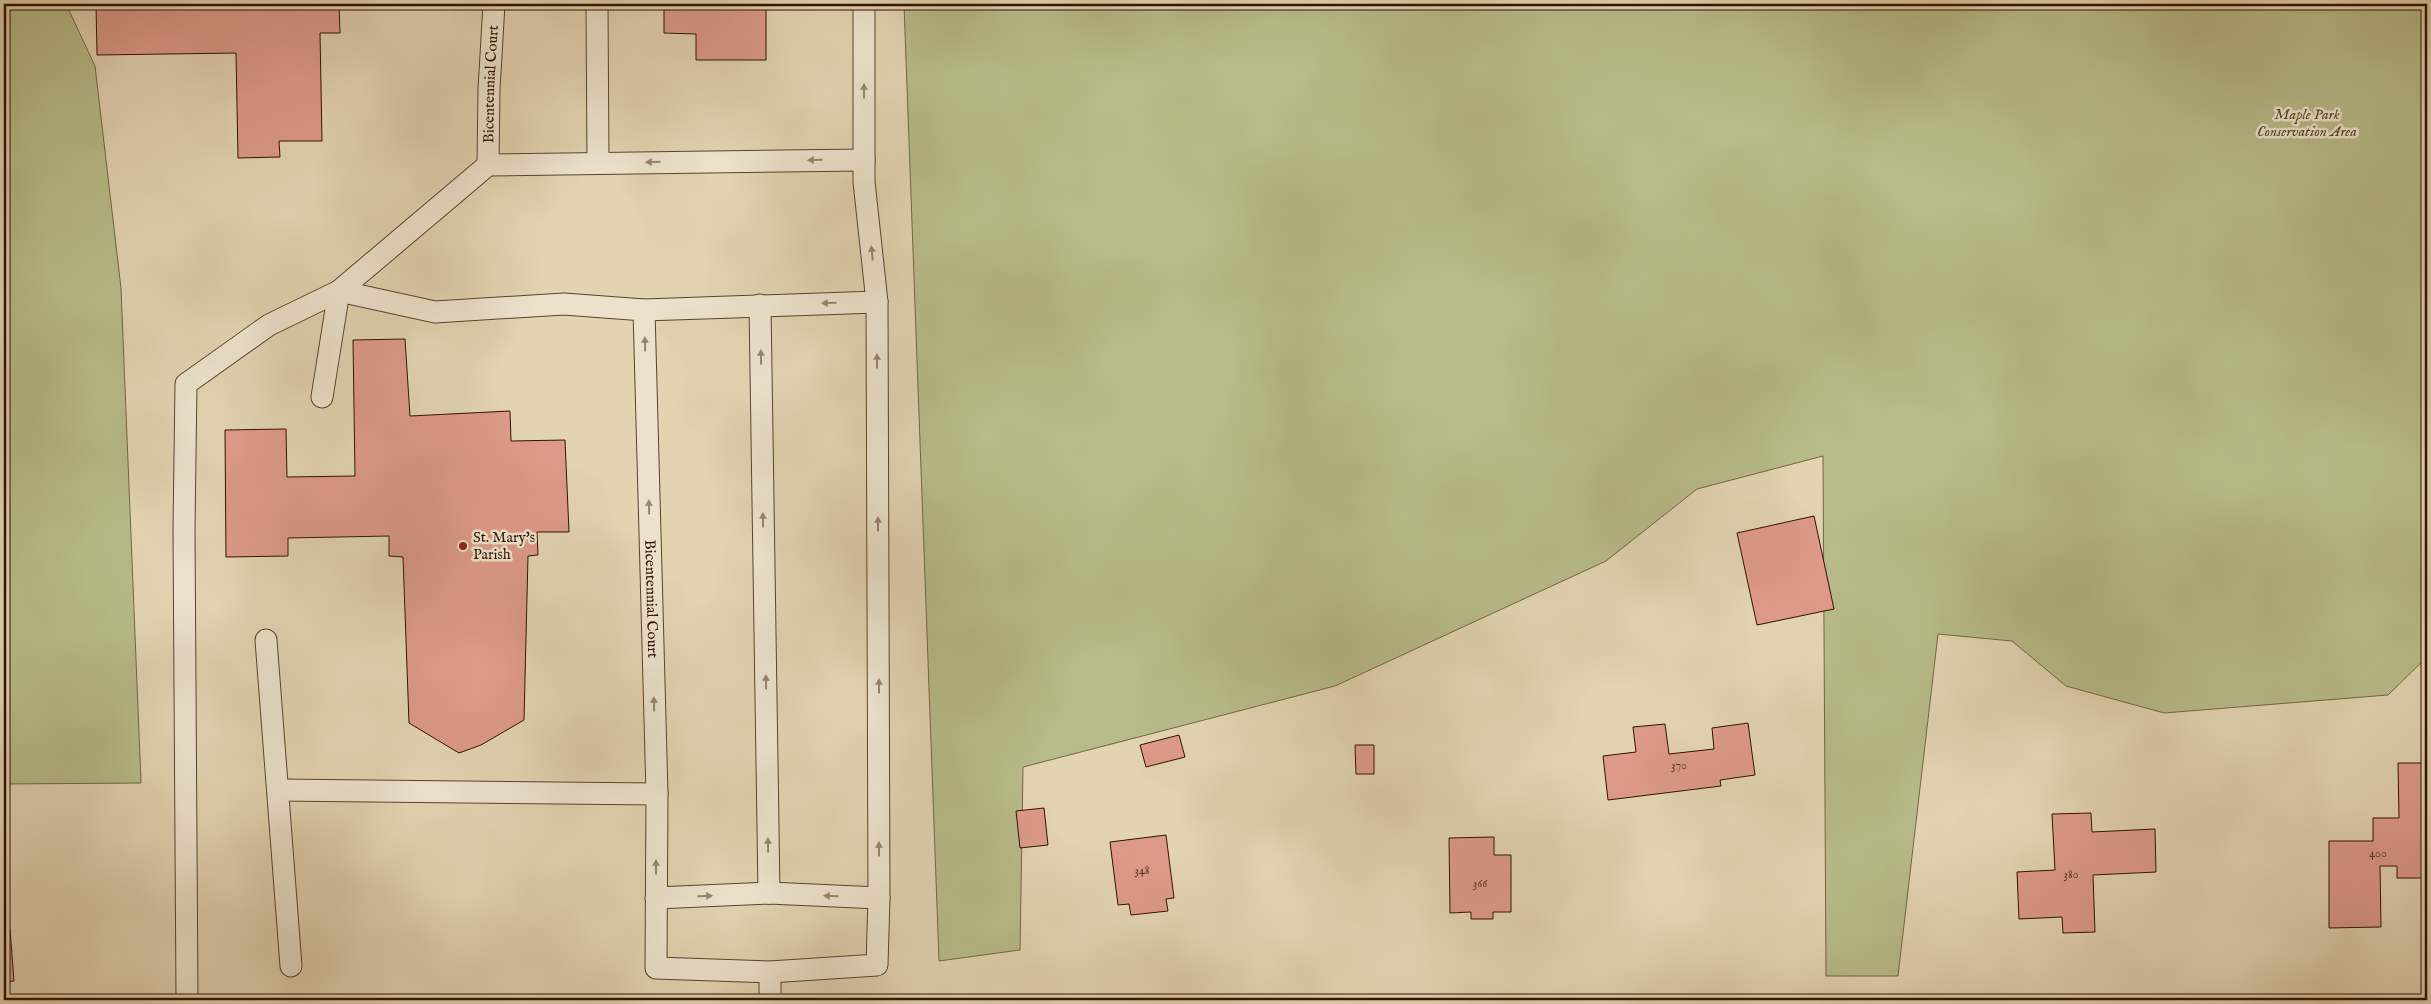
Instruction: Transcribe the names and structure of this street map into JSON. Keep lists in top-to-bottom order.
{
  "streets": {
    "lane": ["Bicentennial Court"]
  },
  "parks": ["Maple Park Conservation Area"],
  "places": ["St. Mary's Parish"],
  "house_numbers": [
    "370",
    "400",
    "348",
    "380",
    "366"
  ]
}
